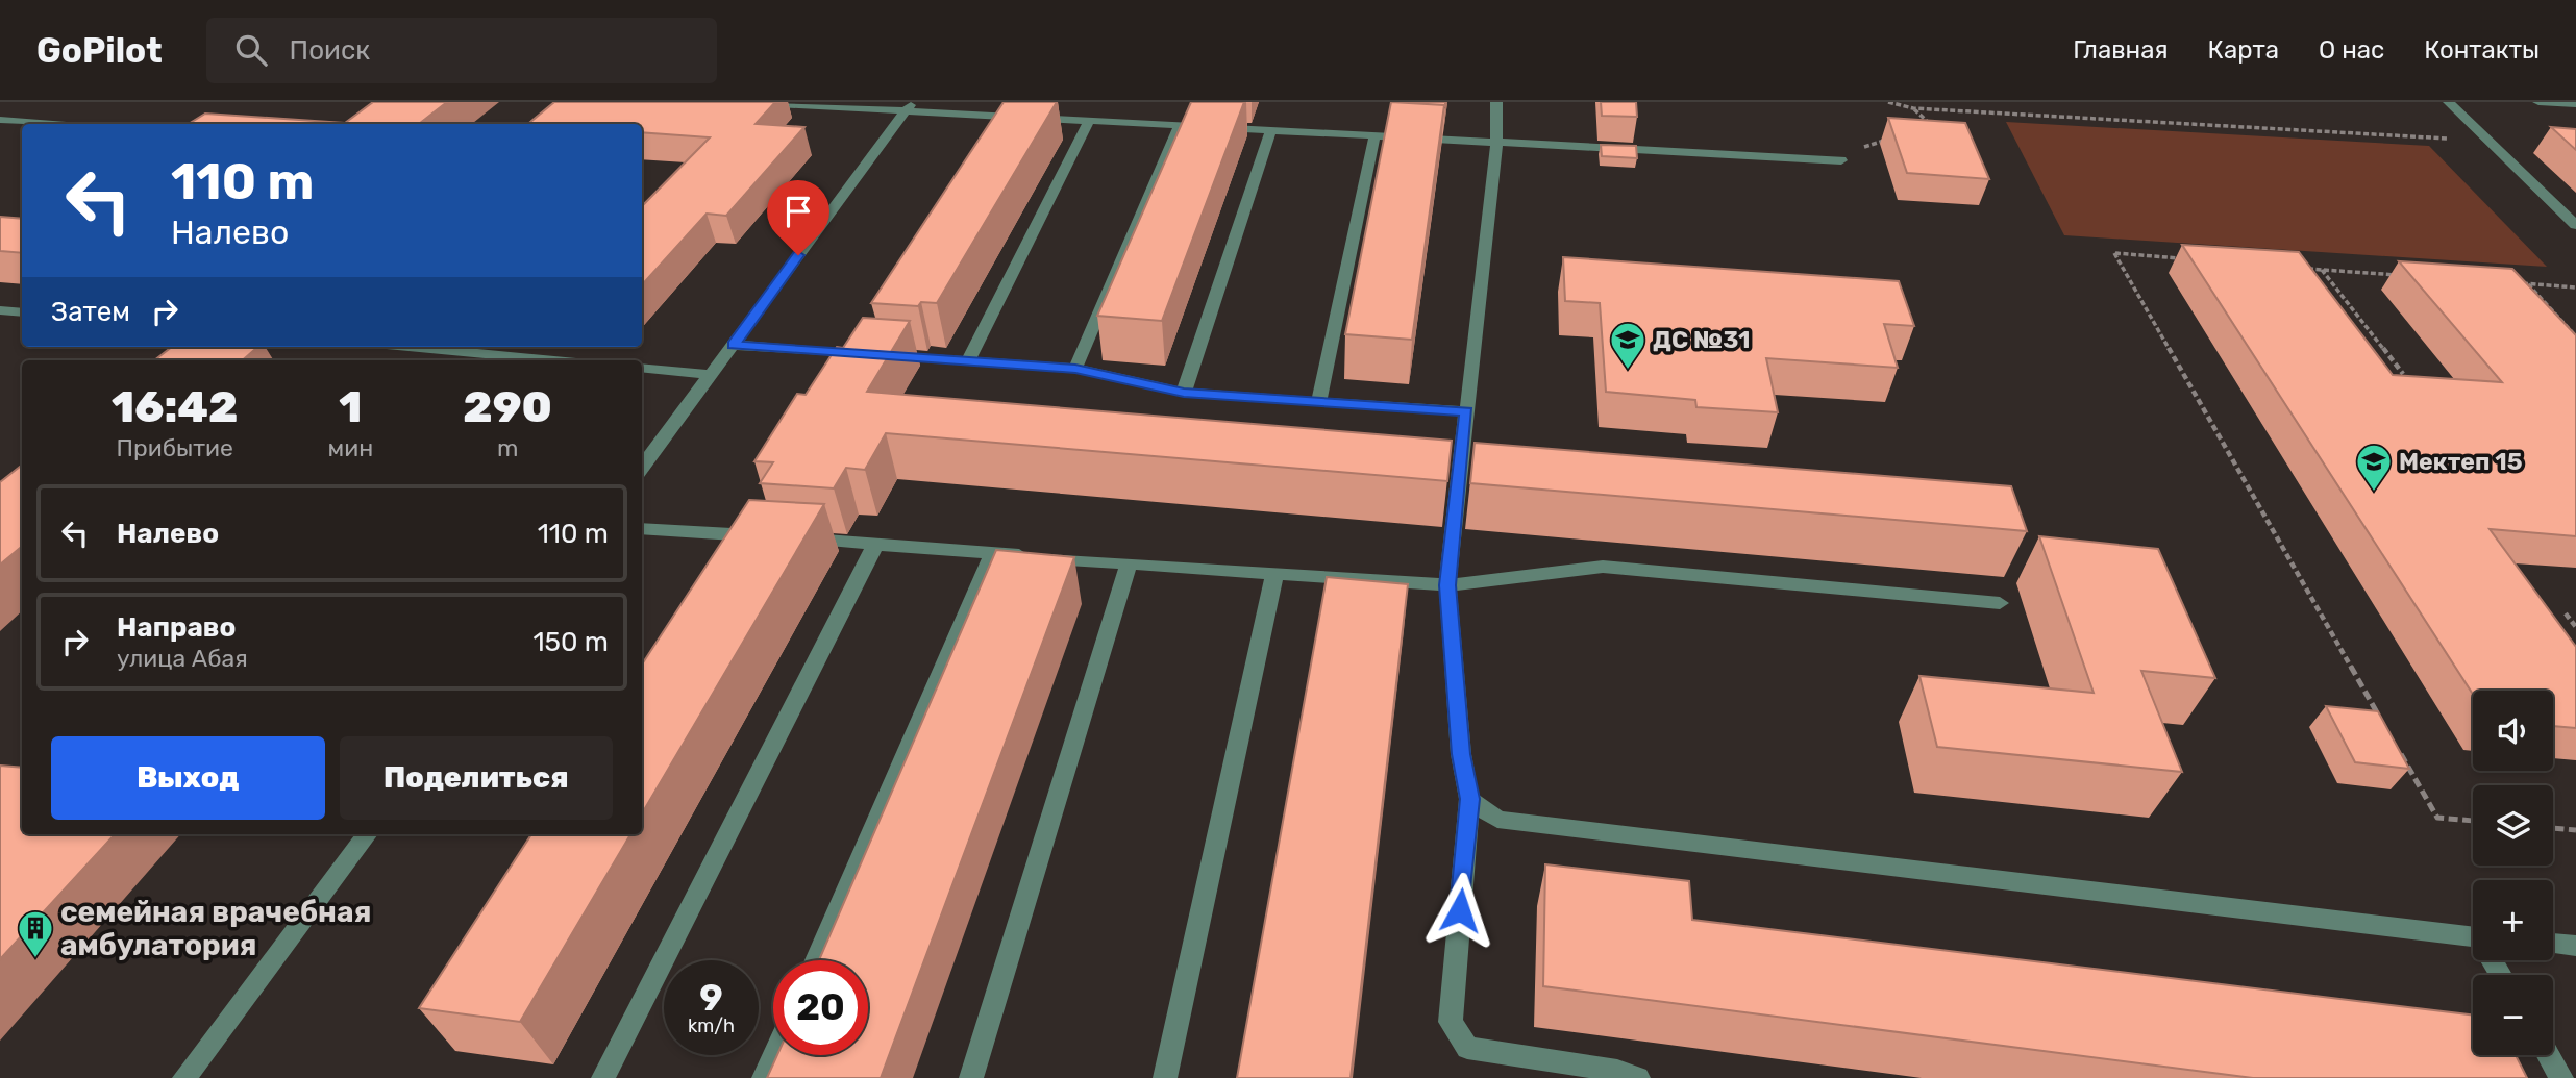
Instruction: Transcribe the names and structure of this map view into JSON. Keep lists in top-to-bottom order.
{
  "places": {
    "school or university": ["ДС №31", "Мектеп 15"],
    "building": ["семейная врачебная амбулатория"]
  },
  "page": {
    "header": "GoPilot",
    "search": "Поиск",
    "nav": [
      "Главная",
      "Карта",
      "О нас",
      "Контакты"
    ],
    "turn": ["110 m", "Налево"],
    "then": "Затем",
    "eta": [
      "16:42",
      "Прибытие",
      "1",
      "мин",
      "290",
      "m"
    ],
    "list": [
      {
        "name": "Налево",
        "value": "110 m"
      },
      {
        "name": "Направо",
        "note": "улица Абая",
        "value": "150 m"
      }
    ],
    "map_buttons": ["+", "−"],
    "buttons": ["Выход", "Поделиться"],
    "speed": "9 km/h",
    "limit": "20"
  }
}
